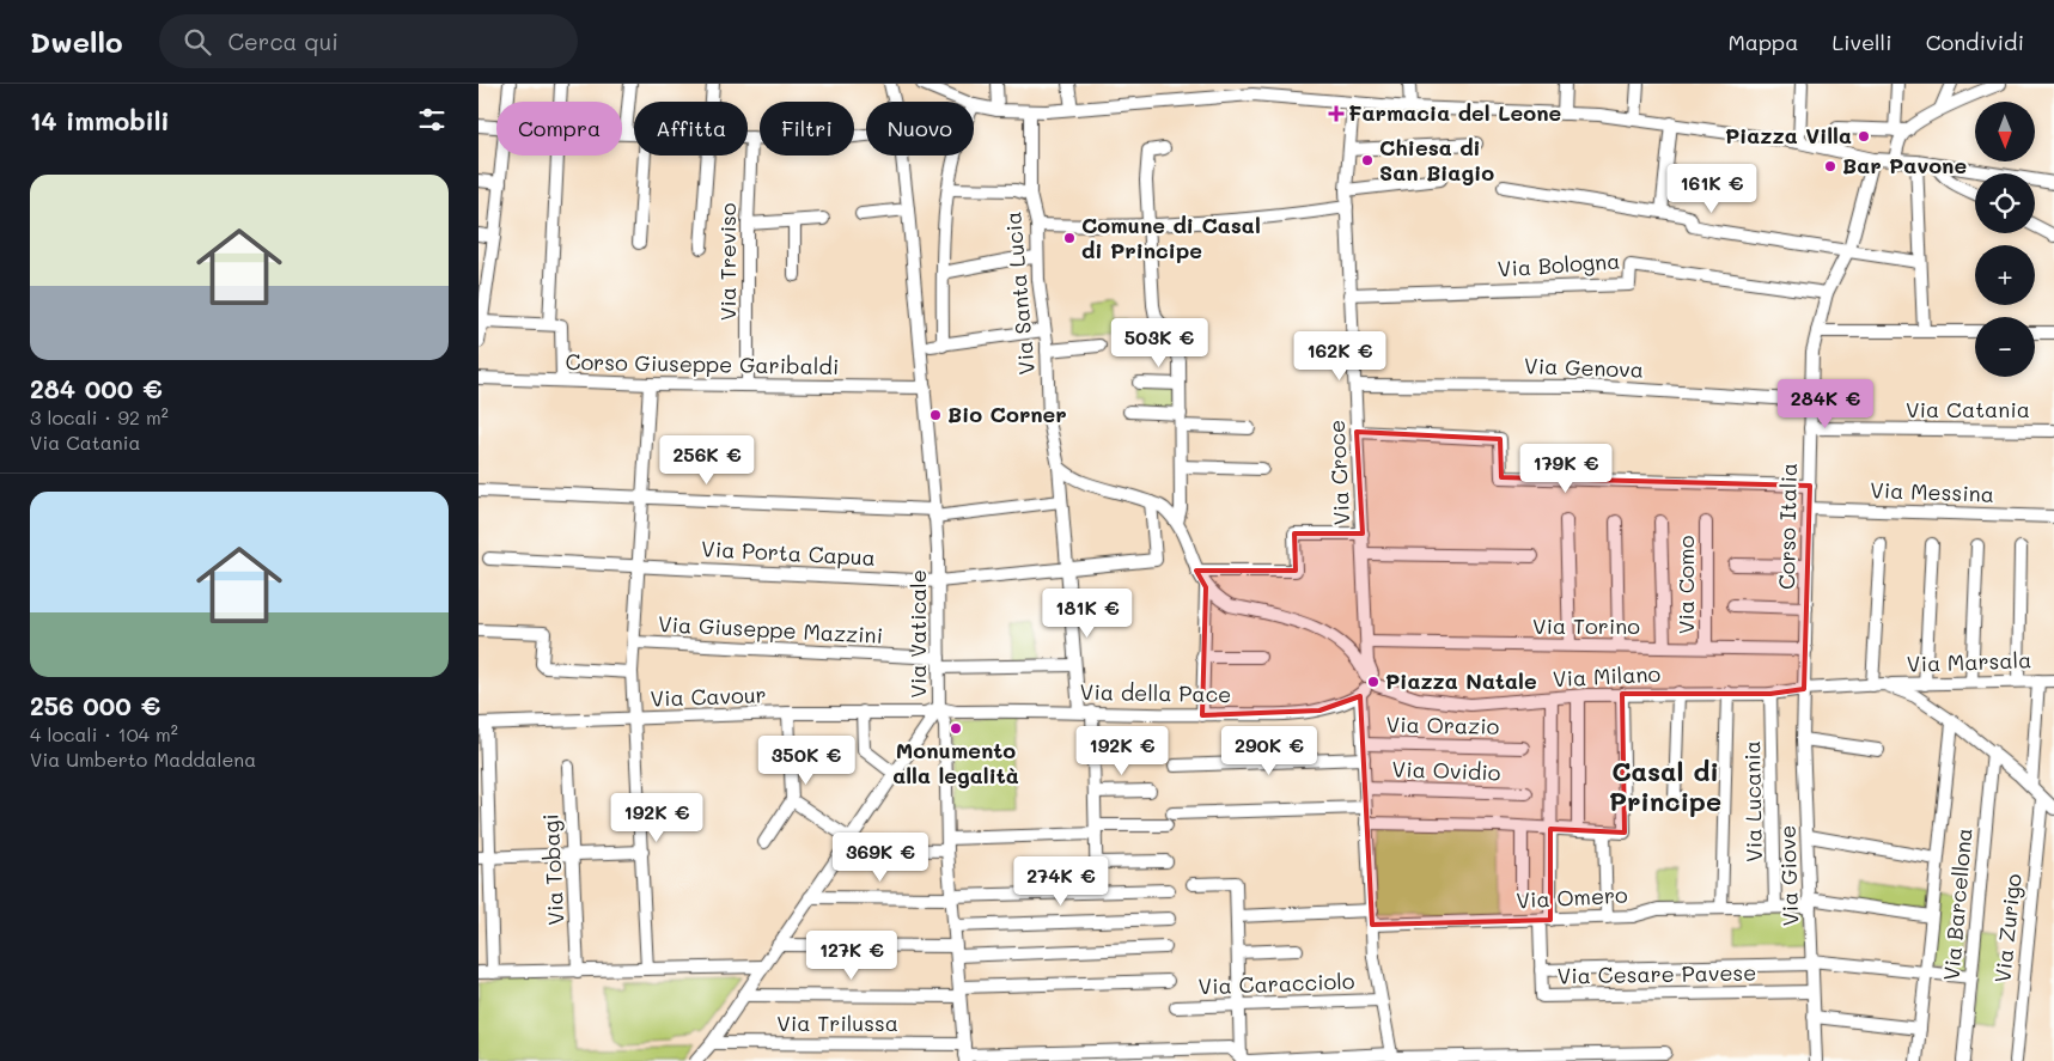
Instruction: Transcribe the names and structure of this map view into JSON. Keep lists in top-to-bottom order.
{
  "streets": {
    "street": [
      "Via Treviso",
      "Via Bologna",
      "Via Santa Lucia",
      "Corso Giuseppe Garibaldi",
      "Via Genova",
      "Via Catania",
      "Via Croce",
      "Via Messina",
      "Corso Italia",
      "Via Porta Capua",
      "Via Como",
      "Via Torino",
      "Via Giuseppe Mazzini",
      "Via Vaticale",
      "Via Marsala",
      "Via Milano",
      "Via della Pace",
      "Via Cavour",
      "Via Orazio",
      "Via Ovidio",
      "Via Lucania",
      "Via Tobagi",
      "Via Giove",
      "Via Omero",
      "Via Barcellona",
      "Via Zurigo",
      "Via Cesare Pavese",
      "Via Caracciolo",
      "Via Trilussa"
    ]
  },
  "crossings": [
    ["Via Treviso", "Corso Giuseppe Garibaldi"],
    ["Via Bologna", "Via Croce"],
    ["Via Bologna", "Corso Italia"],
    ["Via Santa Lucia", "Via Porta Capua"],
    ["Via Santa Lucia", "Via Giuseppe Mazzini"],
    ["Via Santa Lucia", "Via della Pace"],
    ["Corso Giuseppe Garibaldi", "Via Vaticale"],
    ["Via Genova", "Via Croce"],
    ["Via Genova", "Corso Italia"],
    ["Via Catania", "Corso Italia"],
    ["Via Croce", "Via Torino"],
    ["Via Croce", "Via Milano"],
    ["Via Croce", "Via della Pace"],
    ["Via Messina", "Corso Italia"],
    ["Corso Italia", "Via Torino"],
    ["Corso Italia", "Via Marsala"],
    ["Corso Italia", "Via Milano"],
    ["Corso Italia", "Via Giove"],
    ["Via Porta Capua", "Via Vaticale"],
    ["Via Como", "Via Torino"],
    ["Via Giuseppe Mazzini", "Via Vaticale"],
    ["Via Vaticale", "Via della Pace"],
    ["Via Vaticale", "Via Cavour"],
    ["Via Vaticale", "Via Trilussa"],
    ["Via Marsala", "Via Milano"],
    ["Via Marsala", "Via Giove"],
    ["Via Milano", "Via della Pace"],
    ["Via Milano", "Via Lucania"],
    ["Via Milano", "Via Giove"],
    ["Via Milano", "Via Cesare Pavese"],
    ["Via della Pace", "Via Cavour"],
    ["Via Lucania", "Via Omero"],
    ["Via Giove", "Via Omero"],
    ["Via Giove", "Via Cesare Pavese"],
    ["Via Omero", "Via Cesare Pavese"]
  ],
  "districts": ["Casal di Principe"],
  "places": {
    "health": ["Farmacia del Leone"],
    "other": [
      "Piazza Villa",
      "Chiesa di San Biagio",
      "Bar Pavone",
      "Comune di Casal di Principe",
      "Bio Corner",
      "Piazza Natale",
      "Monumento alla legalità"
    ]
  },
  "north": "bottom",
  "page": {
    "header": "Dwello",
    "search": "Cerca qui",
    "nav": ["Mappa", "Livelli", "Condividi"],
    "heading": "14 immobili",
    "map_buttons": ["+", "−"],
    "chip": [
      "Compra",
      "Affitta",
      "Filtri",
      "Nuovo"
    ],
    "list": [
      {
        "name": "284 000 €",
        "note": "3 locali · 92 m² · Via Catania"
      },
      {
        "name": "256 000 €",
        "note": "4 locali · 104 m² · Via Umberto Maddalena"
      }
    ],
    "price": [
      "161K €",
      "503K €",
      "162K €",
      "284K €",
      "256K €",
      "179K €",
      "181K €",
      "192K €",
      "290K €",
      "350K €",
      "192K €",
      "369K €",
      "274K €",
      "127K €"
    ]
  }
}
